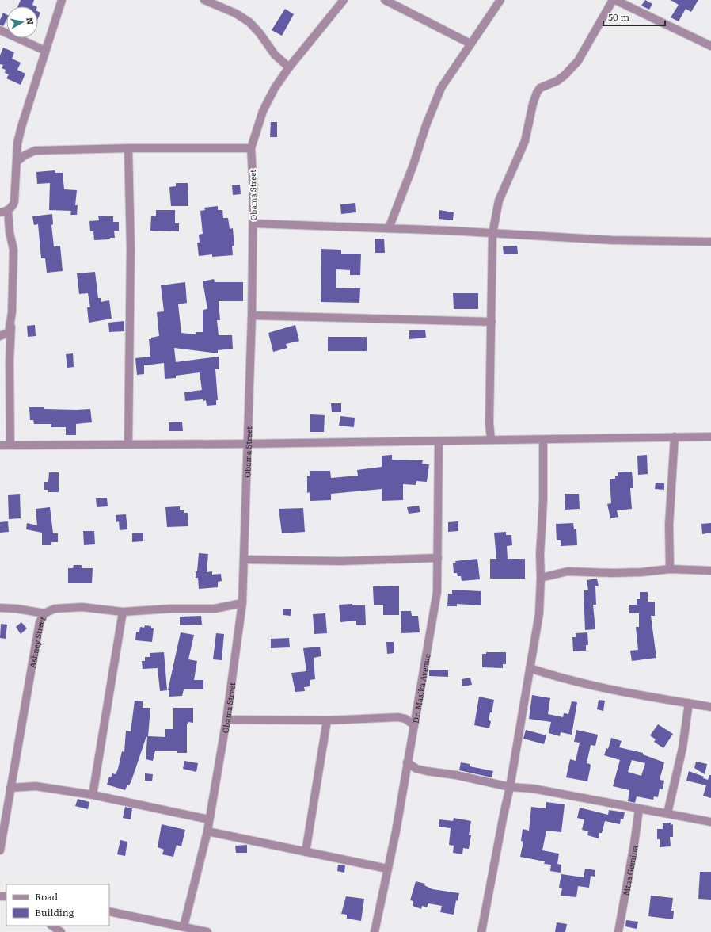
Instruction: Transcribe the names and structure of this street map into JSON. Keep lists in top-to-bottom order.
{
  "streets": {
    "street": [
      "Obama Street",
      "Ashney Street",
      "Dr. Masika Avenue",
      "Mtaa Gemina"
    ]
  },
  "crossings": [
    ["Obama Street", "Ashney Street"]
  ],
  "legend": ["Road", "Building"],
  "scale_bar": "50 m",
  "north": "right"
}
